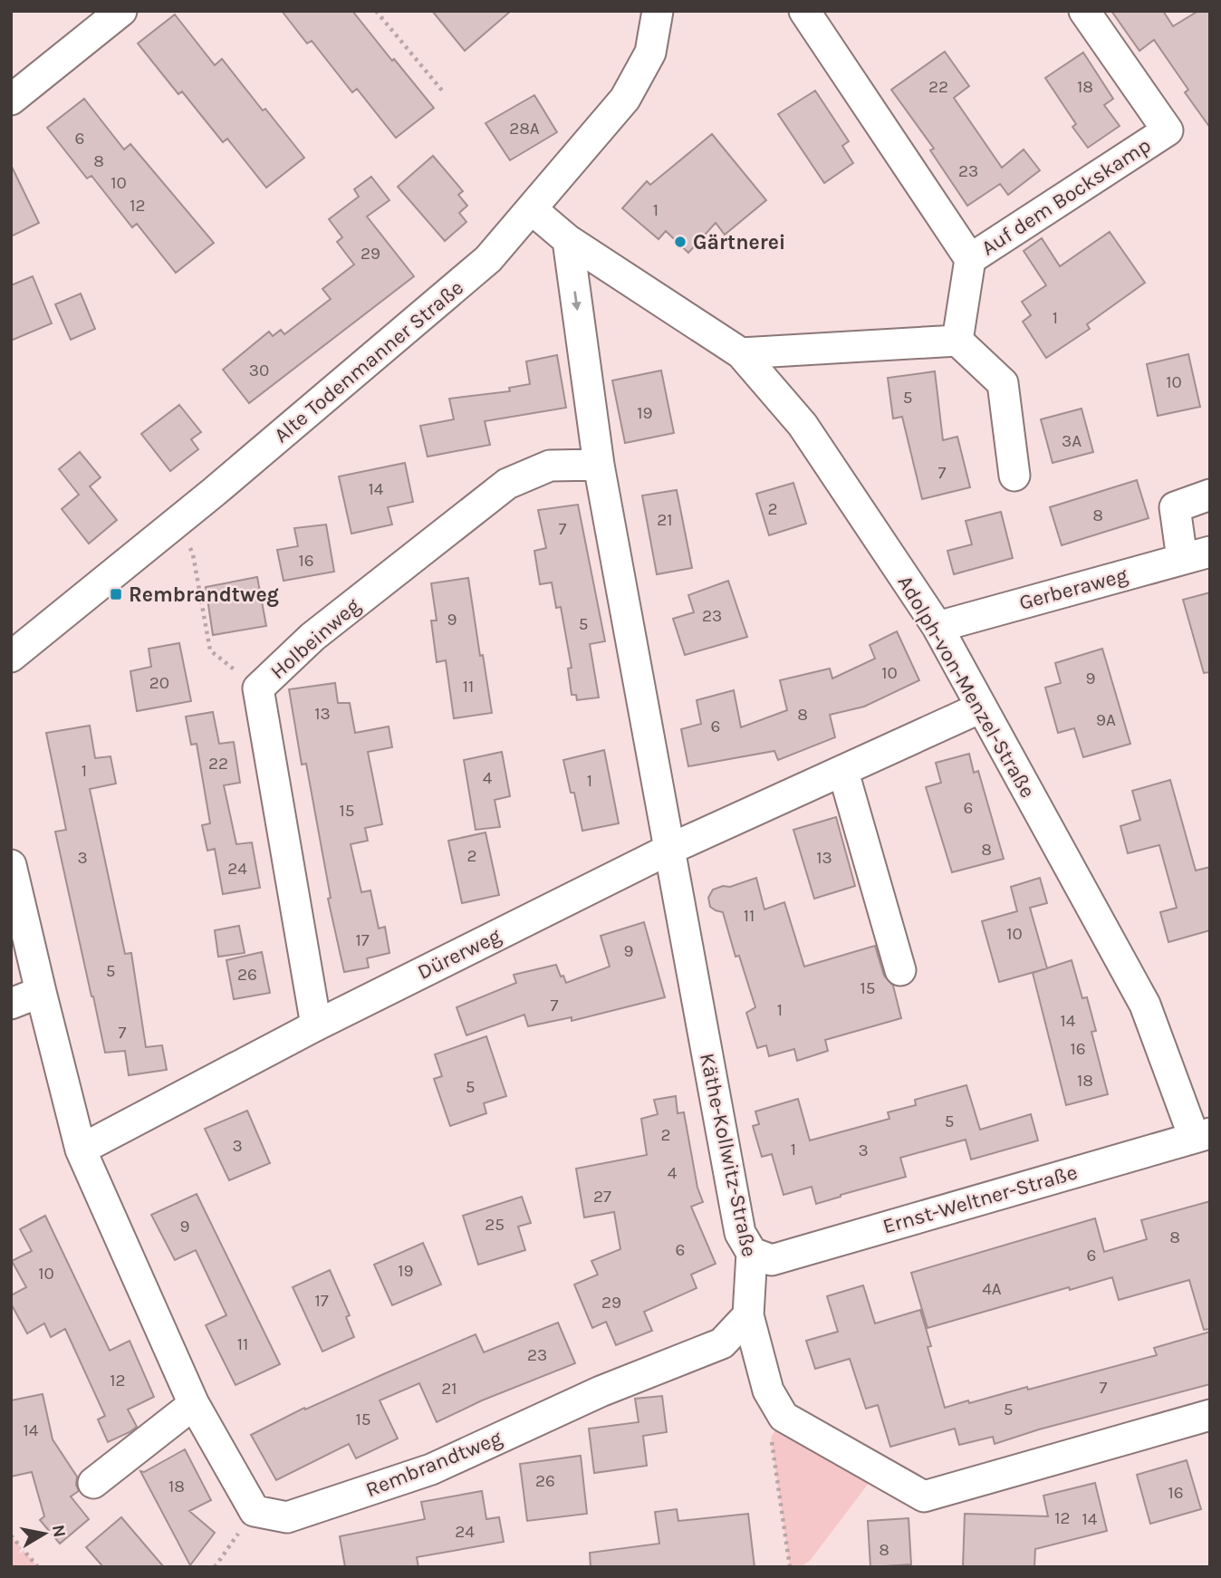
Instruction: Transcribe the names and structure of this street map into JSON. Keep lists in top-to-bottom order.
{
  "streets": {
    "street": [
      "Auf dem Bockskamp",
      "Alte Todenmanner Straße",
      "Gerberaweg",
      "Holbeinweg",
      "Adolph-von-Menzel-Straße",
      "Dürerweg",
      "Käthe-Kollwitz-Straße",
      "Ernst-Weltner-Straße",
      "Rembrandtweg"
    ]
  },
  "crossings": [
    ["Alte Todenmanner Straße", "Adolph-von-Menzel-Straße"],
    ["Gerberaweg", "Adolph-von-Menzel-Straße"],
    ["Holbeinweg", "Dürerweg"],
    ["Adolph-von-Menzel-Straße", "Dürerweg"],
    ["Adolph-von-Menzel-Straße", "Ernst-Weltner-Straße"],
    ["Dürerweg", "Käthe-Kollwitz-Straße"],
    ["Käthe-Kollwitz-Straße", "Ernst-Weltner-Straße"],
    ["Käthe-Kollwitz-Straße", "Rembrandtweg"]
  ],
  "places": {
    "other": ["Gärtnerei"],
    "transit": ["Rembrandtweg"]
  },
  "house_numbers": [
    "22",
    "18",
    "28A",
    "6",
    "8",
    "23",
    "10",
    "12",
    "1",
    "29",
    "1",
    "30",
    "10",
    "5",
    "19",
    "3A",
    "7",
    "14",
    "2",
    "8",
    "21",
    "7",
    "16",
    "23",
    "9",
    "5",
    "10",
    "9",
    "20",
    "11",
    "13",
    "8",
    "9A",
    "6",
    "22",
    "1",
    "4",
    "1",
    "6",
    "15",
    "8",
    "2",
    "3",
    "13",
    "24",
    "11",
    "10",
    "17",
    "9",
    "5",
    "26",
    "15",
    "7",
    "1",
    "14",
    "7",
    "16",
    "18",
    "5",
    "5",
    "2",
    "3",
    "1",
    "3",
    "4",
    "27",
    "25",
    "9",
    "8",
    "6",
    "6",
    "19",
    "10",
    "4A",
    "17",
    "29",
    "11",
    "23",
    "12",
    "7",
    "21",
    "5",
    "15",
    "14",
    "26",
    "18",
    "16",
    "12",
    "14",
    "24",
    "8"
  ],
  "north": "right"
}
